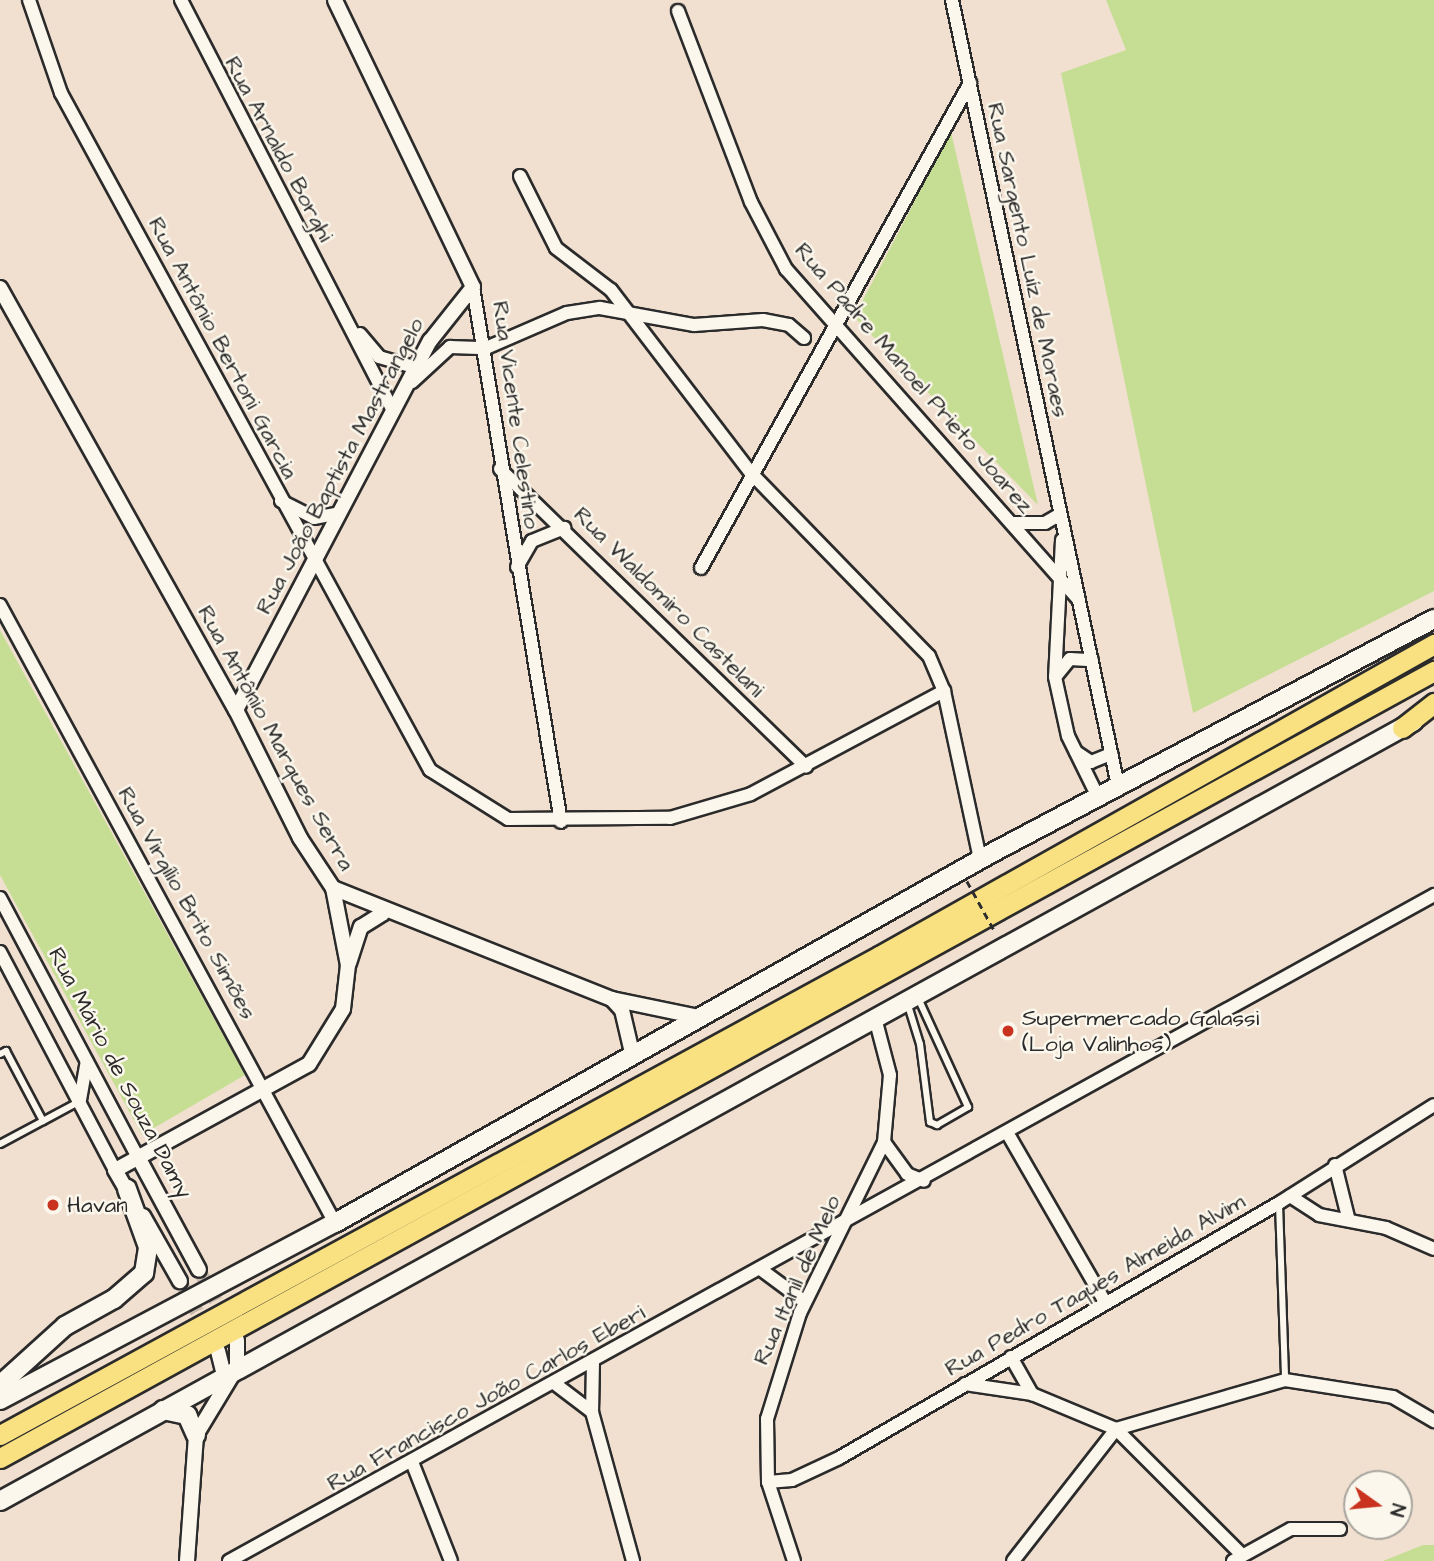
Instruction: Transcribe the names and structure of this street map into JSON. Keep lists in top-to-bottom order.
{
  "streets": {
    "street": [
      "Rua Arnaldo Borghi",
      "Rua Sargento Luíz de Moraes",
      "Rua Antônio Bertoni Garcia",
      "Rua Padre Manoel Prieto Joarez",
      "Rua Vicente Celestino",
      "Rua João Baptista Mastrangelo",
      "Rua Waldomiro Castelani",
      "Rua Antônio Marques Serra",
      "Rua Virgílio Brito Simões",
      "Rua Mário de Souza Damy",
      "Rua Itanil de Melo",
      "Rua Pedro Taques Almeida Alvim",
      "Rua Francisco João Carlos Eberi"
    ]
  },
  "crossings": [
    ["Rua Arnaldo Borghi", "Rua João Baptista Mastrangelo"],
    ["Rua Sargento Luíz de Moraes", "Rua Padre Manoel Prieto Joarez"],
    ["Rua Antônio Bertoni Garcia", "Rua Vicente Celestino"],
    ["Rua Antônio Bertoni Garcia", "Rua João Baptista Mastrangelo"],
    ["Rua Antônio Bertoni Garcia", "Rua Waldomiro Castelani"],
    ["Rua Vicente Celestino", "Rua João Baptista Mastrangelo"],
    ["Rua Vicente Celestino", "Rua Waldomiro Castelani"],
    ["Rua João Baptista Mastrangelo", "Rua Antônio Marques Serra"],
    ["Rua Antônio Marques Serra", "Rua Virgílio Brito Simões"],
    ["Rua Antônio Marques Serra", "Rua Mário de Souza Damy"],
    ["Rua Itanil de Melo", "Rua Pedro Taques Almeida Alvim"],
    ["Rua Itanil de Melo", "Rua Francisco João Carlos Eberi"]
  ],
  "places": ["Supermercado Galassi (Loja Valinhos)", "Havan"],
  "north": "right"
}
